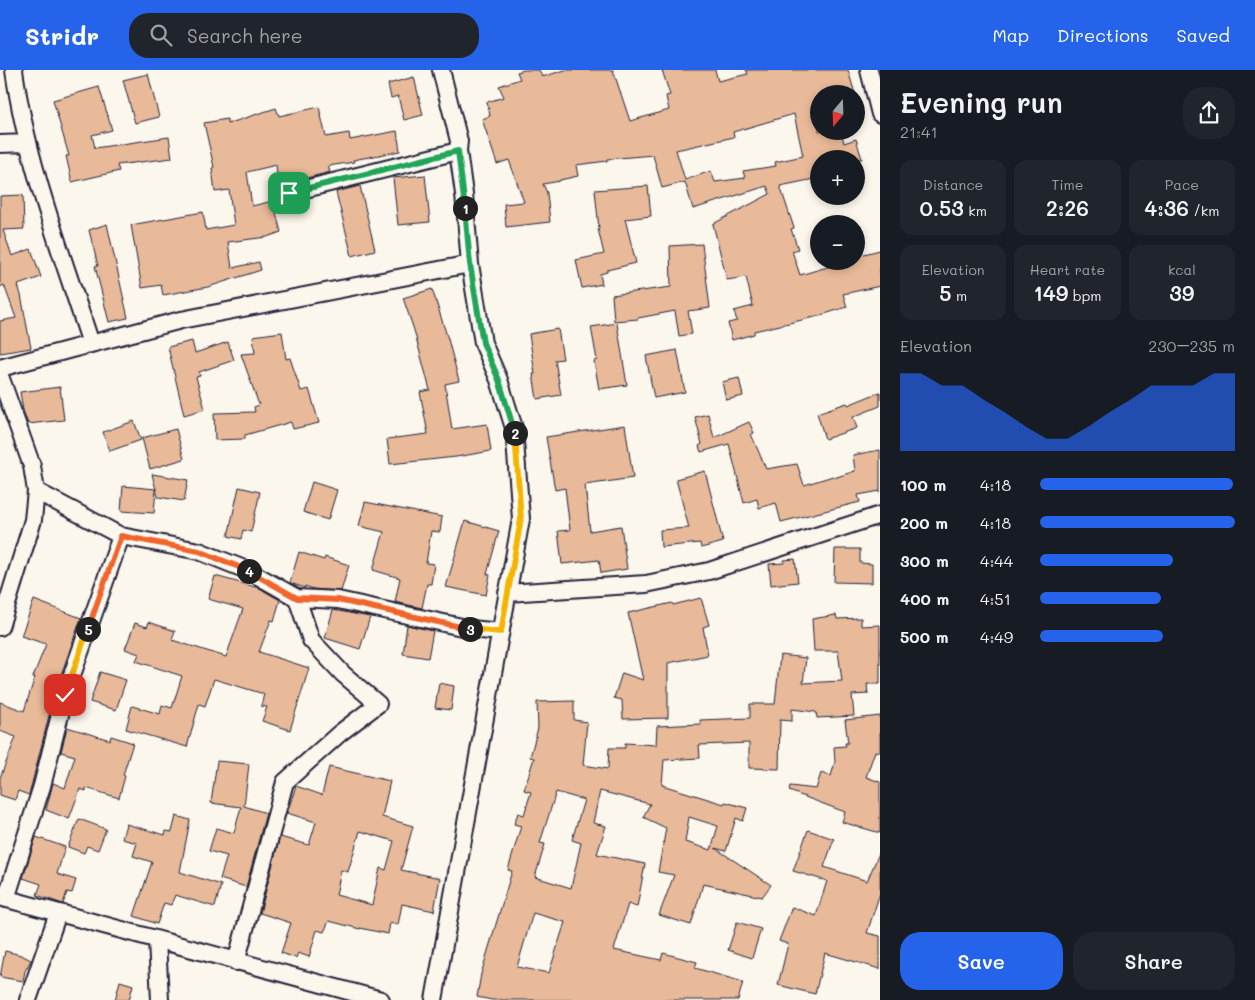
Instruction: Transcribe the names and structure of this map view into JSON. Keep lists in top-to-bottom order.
{
  "north": "bottom",
  "page": {
    "header": "Stridr",
    "search": "Search here",
    "nav": ["Map", "Directions", "Saved"],
    "heading": ["Evening run", "21:41"],
    "map_buttons": ["+", "−"],
    "stats": [
      ["Distance", "0.53 km"],
      ["Time", "2:26"],
      ["Pace", "4:36 /km"],
      ["Elevation", "5 m"],
      ["Heart rate", "149 bpm"],
      ["kcal", "39"]
    ],
    "pins": [
      "1",
      "2",
      "4",
      "3",
      "5"
    ],
    "chart": ["Elevation", "230–235 m"],
    "list": [
      {
        "name": "100 m",
        "note": "4:18"
      },
      {
        "name": "200 m",
        "note": "4:18"
      },
      {
        "name": "300 m",
        "note": "4:44"
      },
      {
        "name": "400 m",
        "note": "4:51"
      },
      {
        "name": "500 m",
        "note": "4:49"
      }
    ],
    "buttons": ["Save", "Share"]
  }
}
